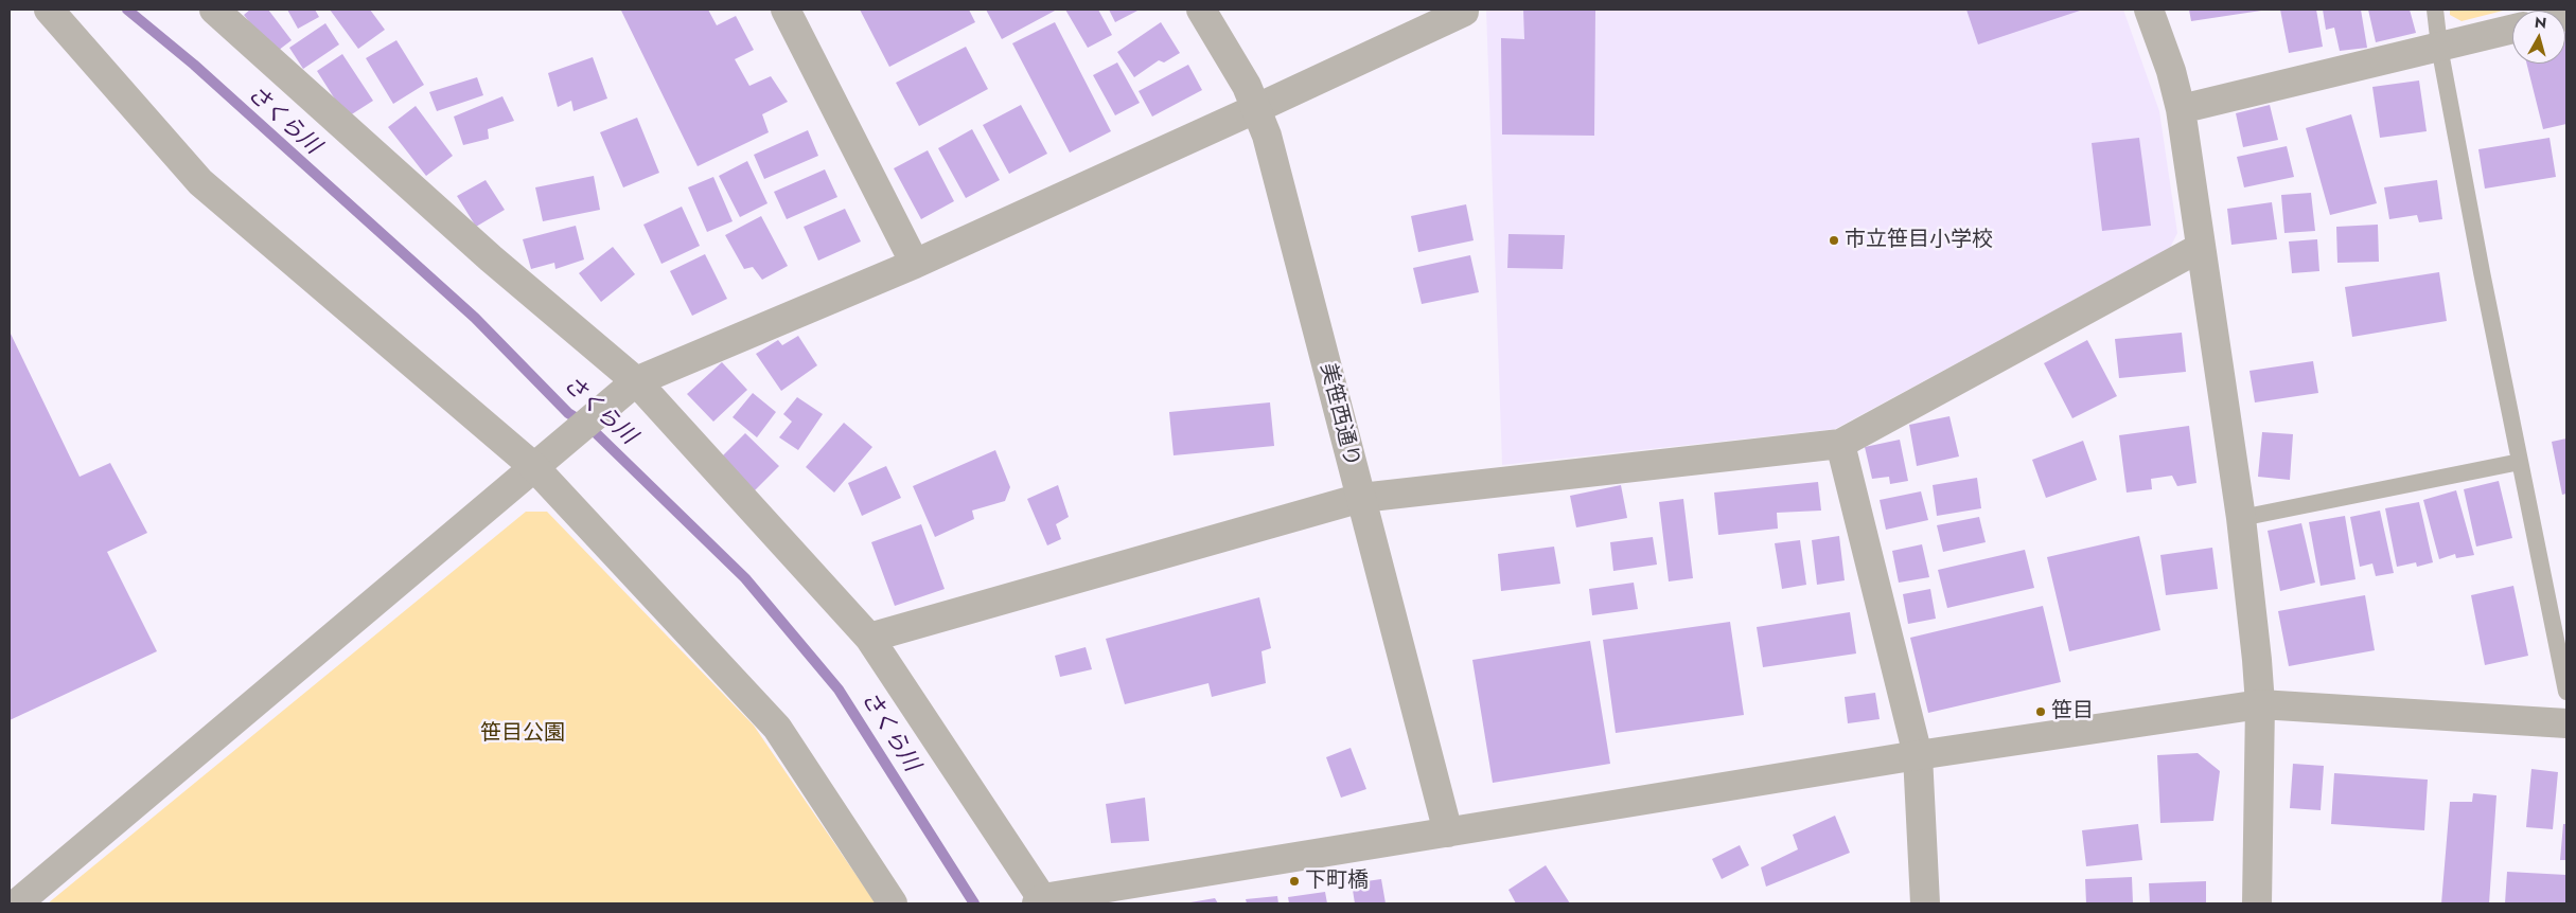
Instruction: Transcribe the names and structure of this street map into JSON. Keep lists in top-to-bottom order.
{
  "streets": {
    "street": ["美笹西通り"]
  },
  "water": ["さくら川"],
  "parks": ["笹目公園"],
  "places": ["市立笹目小学校", "笹目", "下町橋"],
  "north": "top"
}
